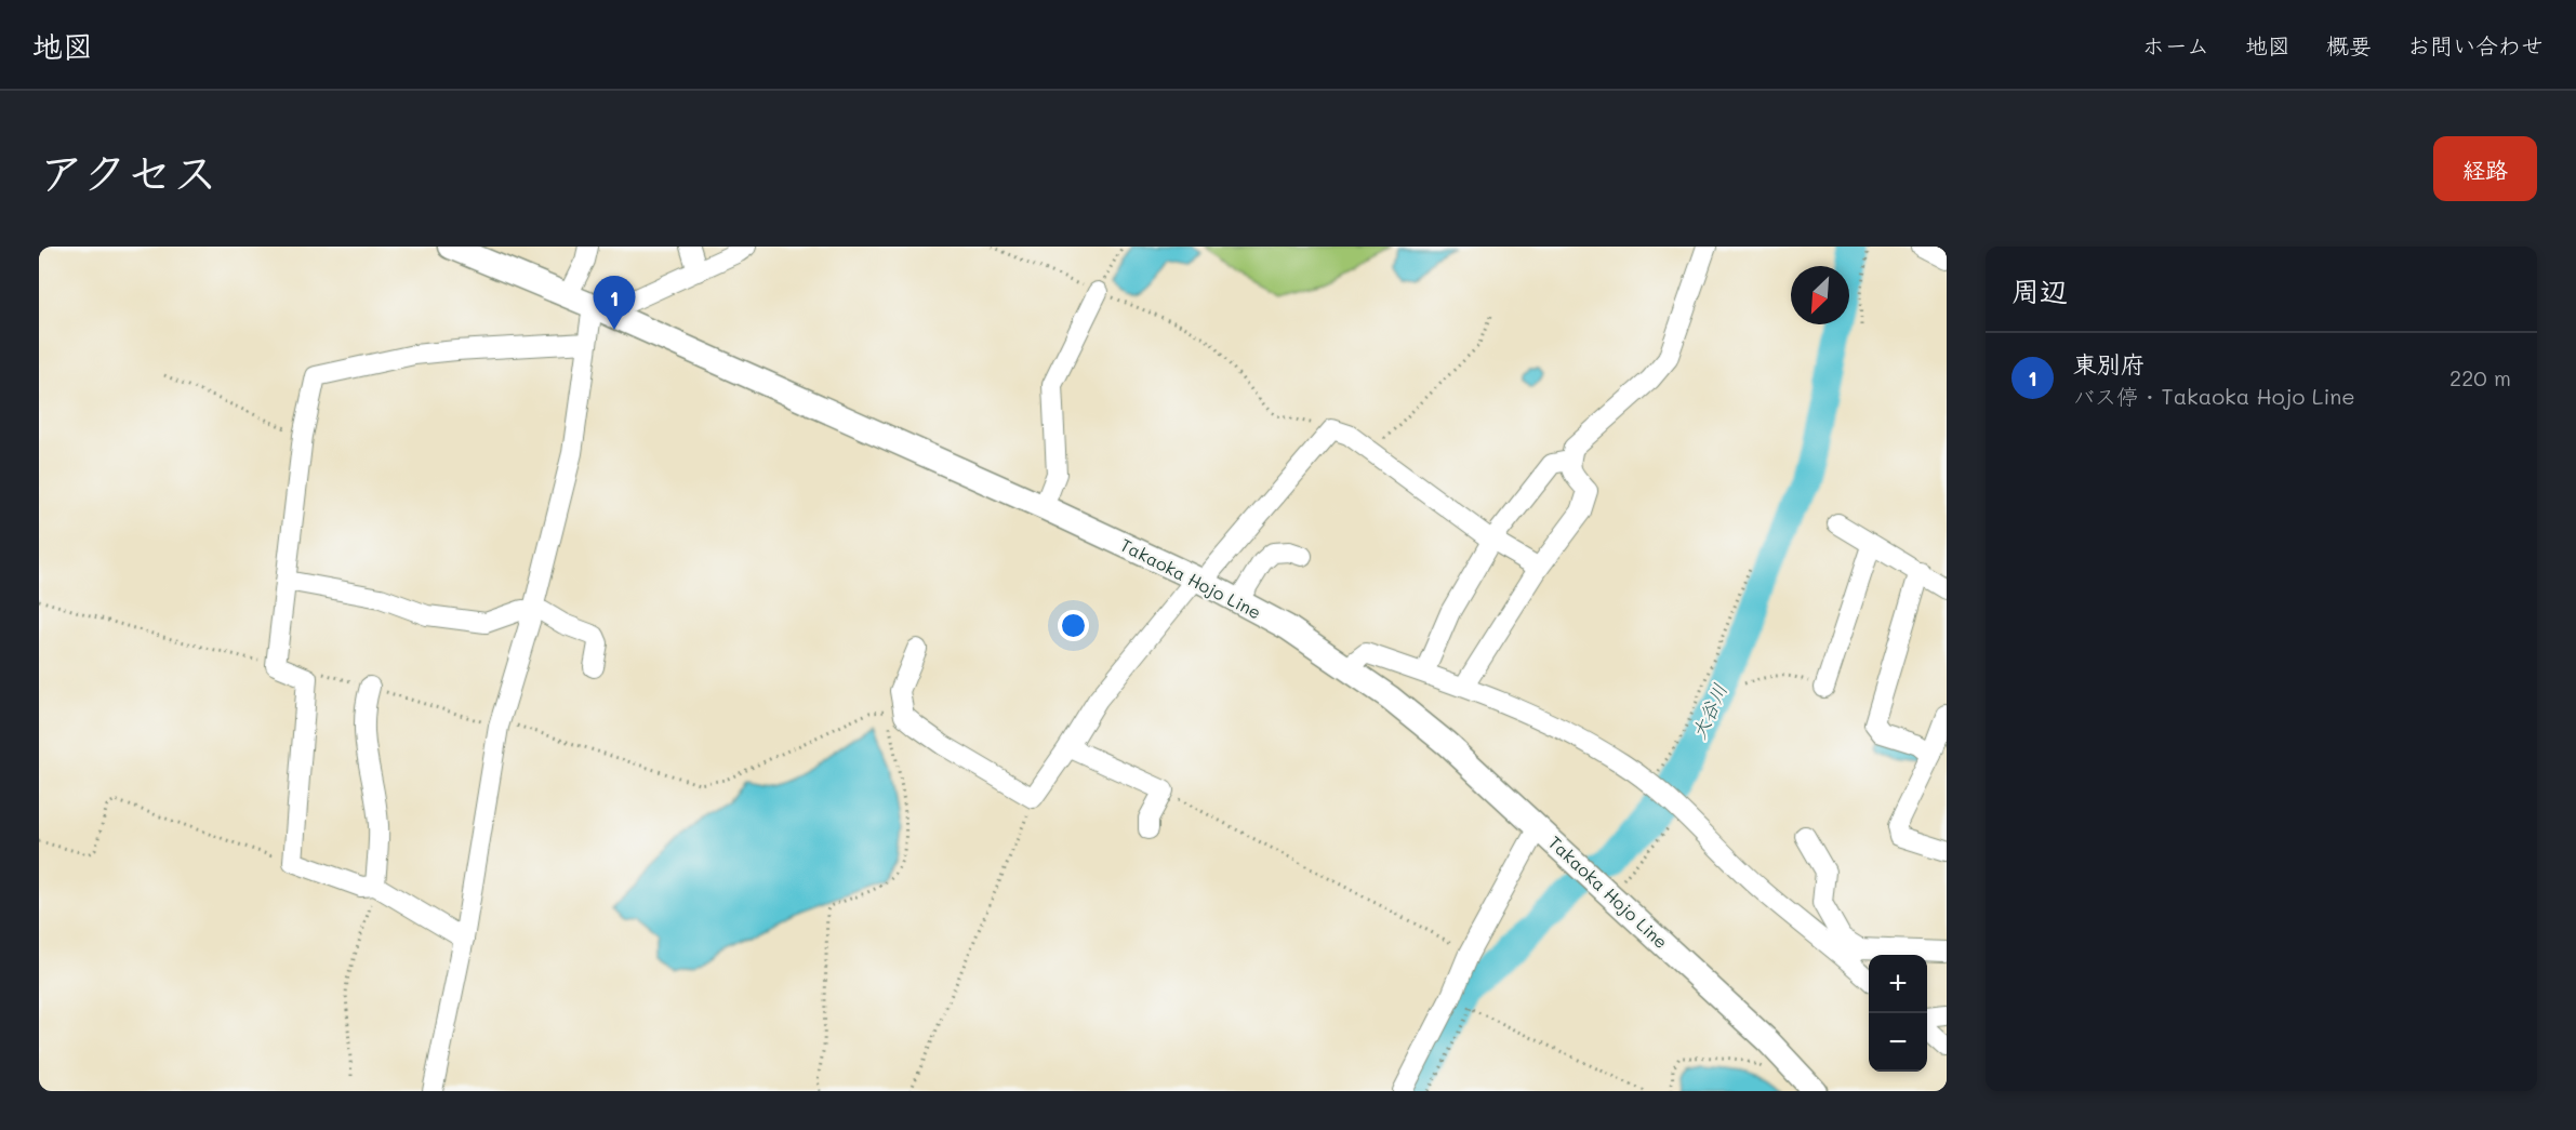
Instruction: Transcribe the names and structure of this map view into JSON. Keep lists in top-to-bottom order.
{
  "streets": {
    "main road": ["Takaoka Hojo Line"]
  },
  "water": ["大谷川"],
  "north": "bottom left",
  "page": {
    "header": "地図",
    "nav": [
      "ホーム",
      "地図",
      "概要",
      "お問い合わせ"
    ],
    "title": "アクセス",
    "buttons": "経路",
    "heading": "周辺",
    "pins": "1",
    "list": [
      {
        "mark": "1",
        "name": "東別府",
        "note": "バス停 · Takaoka Hojo Line",
        "value": "220 m"
      }
    ],
    "map_buttons": ["+", "−"]
  }
}
